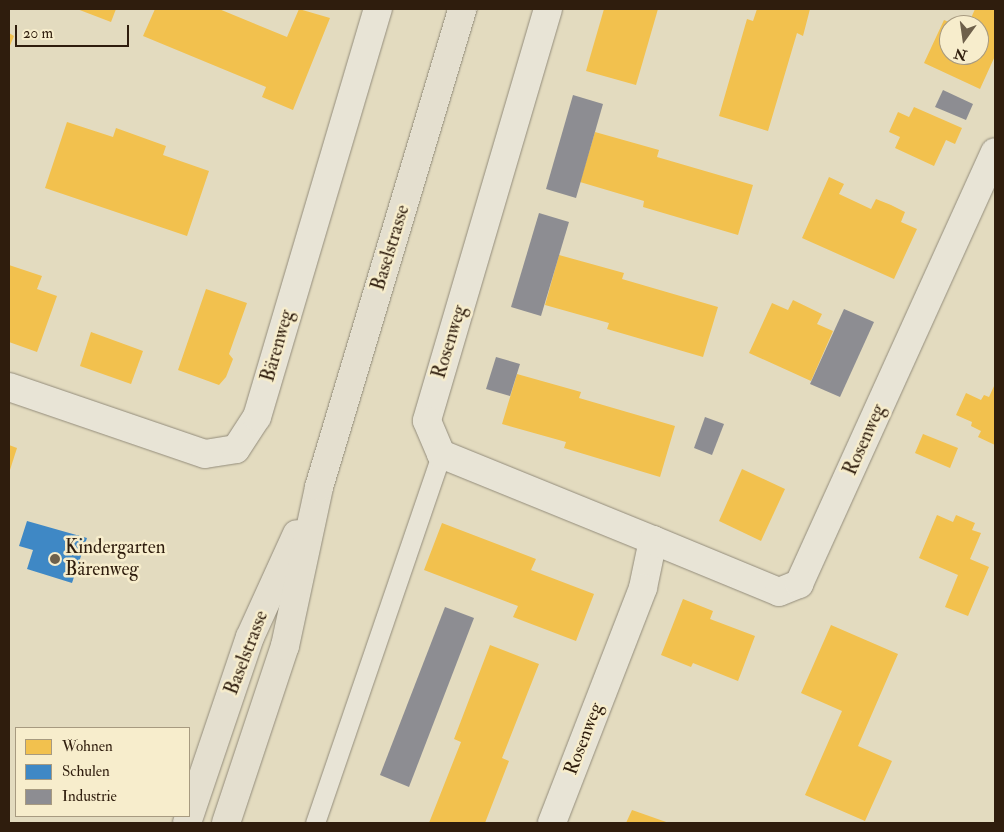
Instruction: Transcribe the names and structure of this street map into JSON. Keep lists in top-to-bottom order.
{
  "streets": {
    "main road": ["Baselstrasse"],
    "street": ["Rosenweg", "Bärenweg"]
  },
  "places": ["Kindergarten Bärenweg"],
  "legend": ["Wohnen", "Schulen", "Industrie"],
  "scale_bar": "20 m",
  "north": "bottom"
}
